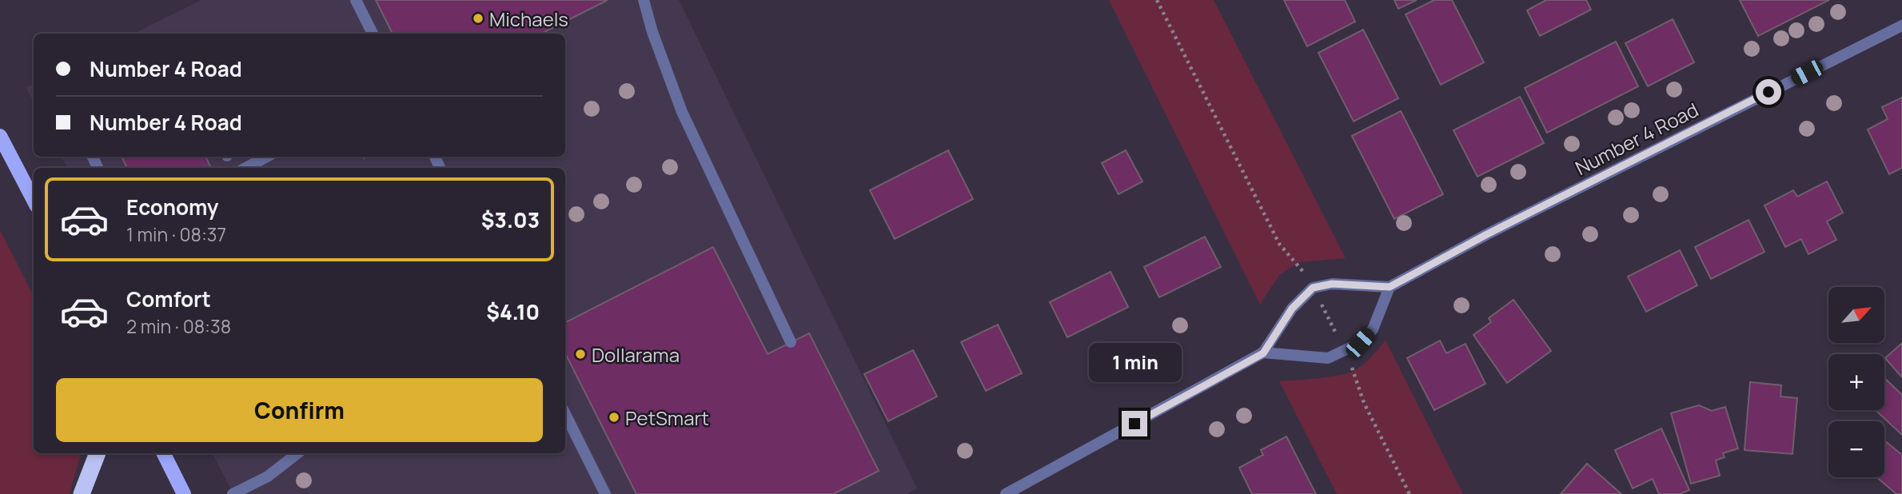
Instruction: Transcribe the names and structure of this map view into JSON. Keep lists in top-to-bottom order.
{
  "streets": {
    "street": ["Number 4 Road"]
  },
  "places": ["Michaels", "Dollarama", "PetSmart"],
  "north": "top right",
  "page": {
    "banner": ["Number 4 Road", "Number 4 Road"],
    "list": [
      {
        "name": "Economy",
        "note": "1 min · 08:37",
        "value": "$3.03"
      },
      {
        "name": "Comfort",
        "note": "2 min · 08:38",
        "value": "$4.10"
      }
    ],
    "map_buttons": ["+", "−"],
    "bubble": "1 min",
    "buttons": "Confirm"
  }
}
